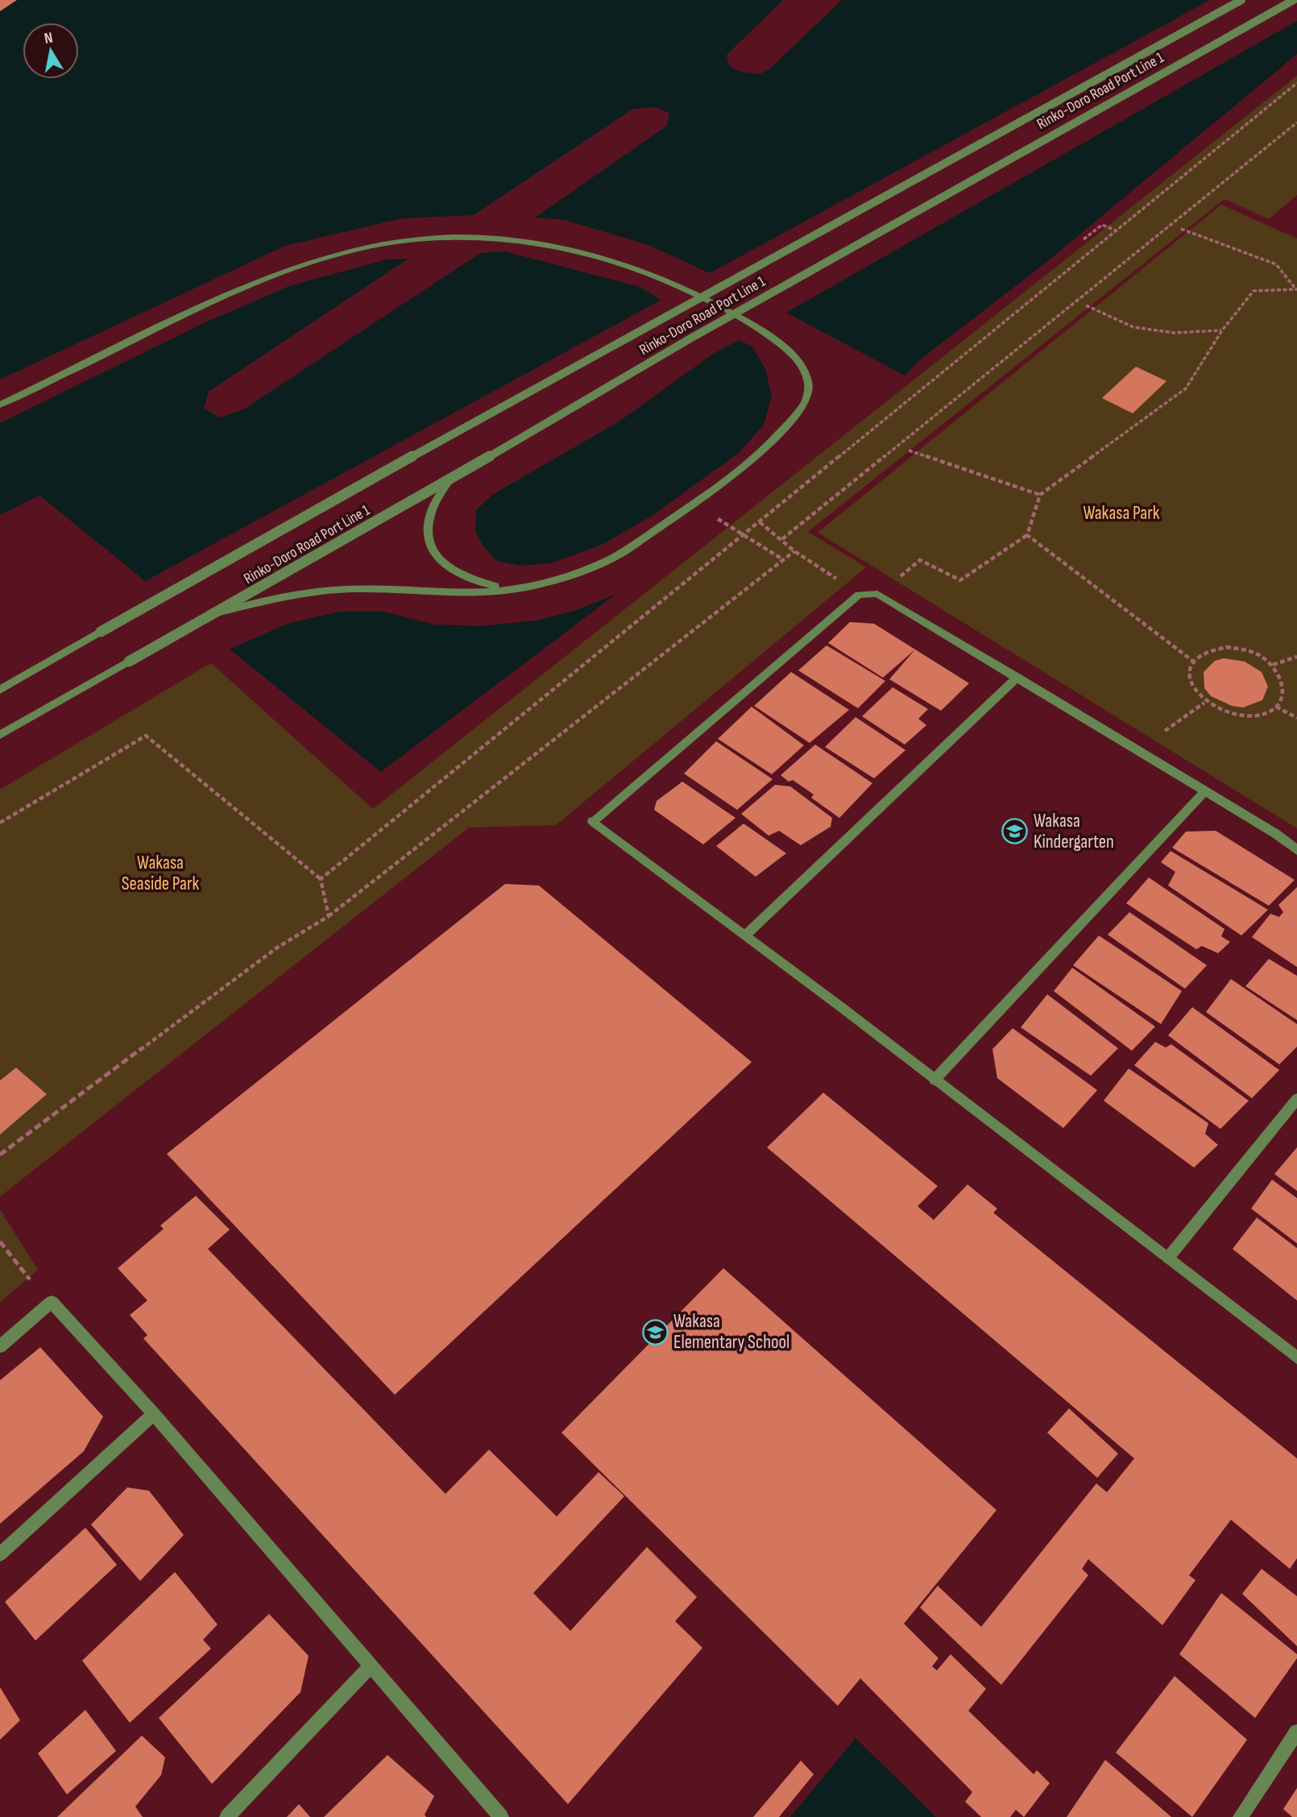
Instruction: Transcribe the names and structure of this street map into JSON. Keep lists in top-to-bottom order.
{
  "streets": {
    "street": ["Rinko-Doro Road Port Line 1"]
  },
  "parks": ["Wakasa Park", "Wakasa Seaside Park"],
  "places": {
    "school or university": ["Wakasa Kindergarten", "Wakasa Elementary School"]
  },
  "north": "top"
}
